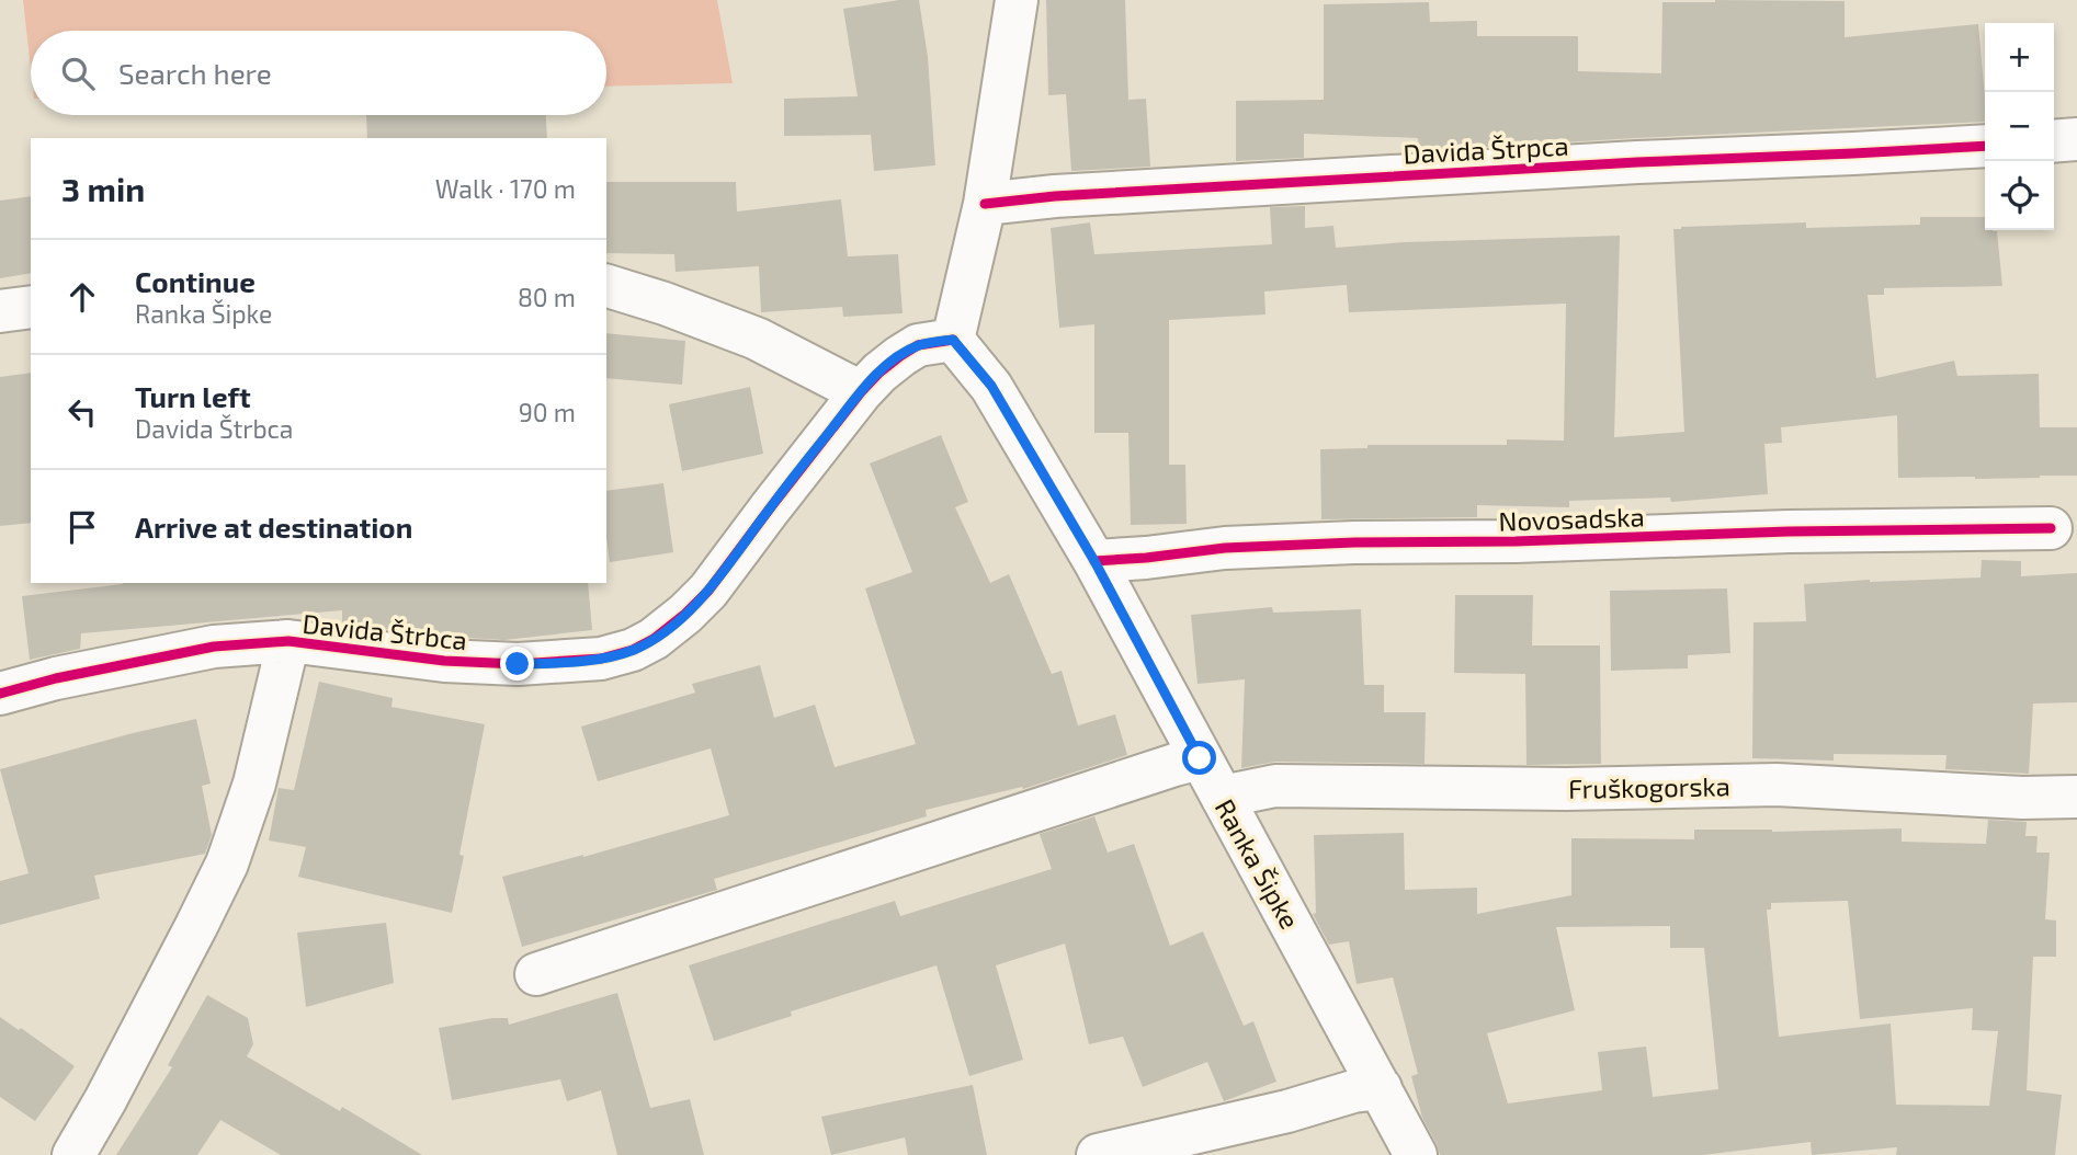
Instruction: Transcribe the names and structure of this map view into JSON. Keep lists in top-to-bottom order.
{
  "streets": {
    "street": [
      "Davida Štrpca",
      "Novosadska",
      "Davida Štrbca",
      "Fruškogorska",
      "Ranka Šipke"
    ]
  },
  "crossings": [
    ["Novosadska", "Ranka Šipke"],
    ["Davida Štrbca", "Ranka Šipke"],
    ["Fruškogorska", "Ranka Šipke"]
  ],
  "page": {
    "map_buttons": ["+", "−"],
    "search": "Search here",
    "heading": ["3 min", "Walk · 170 m"],
    "list": [
      ["Continue", "Ranka Šipke", "80 m"],
      ["Turn left", "Davida Štrbca", "90 m"],
      "Arrive at destination"
    ]
  }
}
